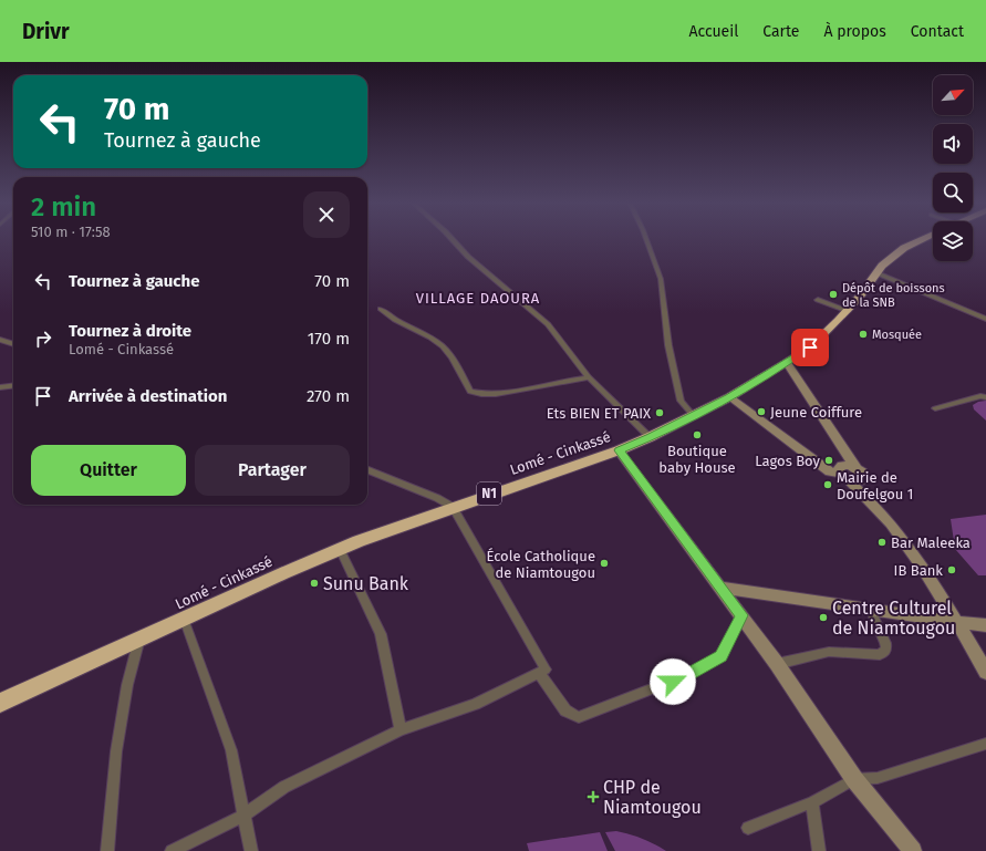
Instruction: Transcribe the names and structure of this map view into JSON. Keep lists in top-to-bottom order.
{
  "streets": {
    "highway": ["Lomé - Cinkassé", "N1"]
  },
  "districts": ["VILLAGE DAOURA"],
  "places": {
    "other": [
      "Dépôt de boissons de la SNB",
      "Mosquée",
      "Jeune Coiffure",
      "Ets BIEN ET PAIX",
      "Boutique baby House",
      "Lagos Boy",
      "Mairie de Doufelgou 1",
      "Bar Maleeka",
      "École Catholique de Niamtougou",
      "IB Bank",
      "Sunu Bank",
      "Centre Culturel de Niamtougou"
    ],
    "health": ["CHP de Niamtougou"]
  },
  "north": "top right",
  "page": {
    "header": "Drivr",
    "nav": [
      "Accueil",
      "Carte",
      "À propos",
      "Contact"
    ],
    "turn": ["70 m", "Tournez à gauche"],
    "heading": ["2 min", "510 m · 17:58"],
    "list": [
      {
        "name": "Tournez à gauche",
        "value": "70 m"
      },
      {
        "name": "Tournez à droite",
        "note": "Lomé - Cinkassé",
        "value": "170 m"
      },
      {
        "name": "Arrivée à destination",
        "value": "270 m"
      }
    ],
    "buttons": ["Quitter", "Partager"]
  }
}
